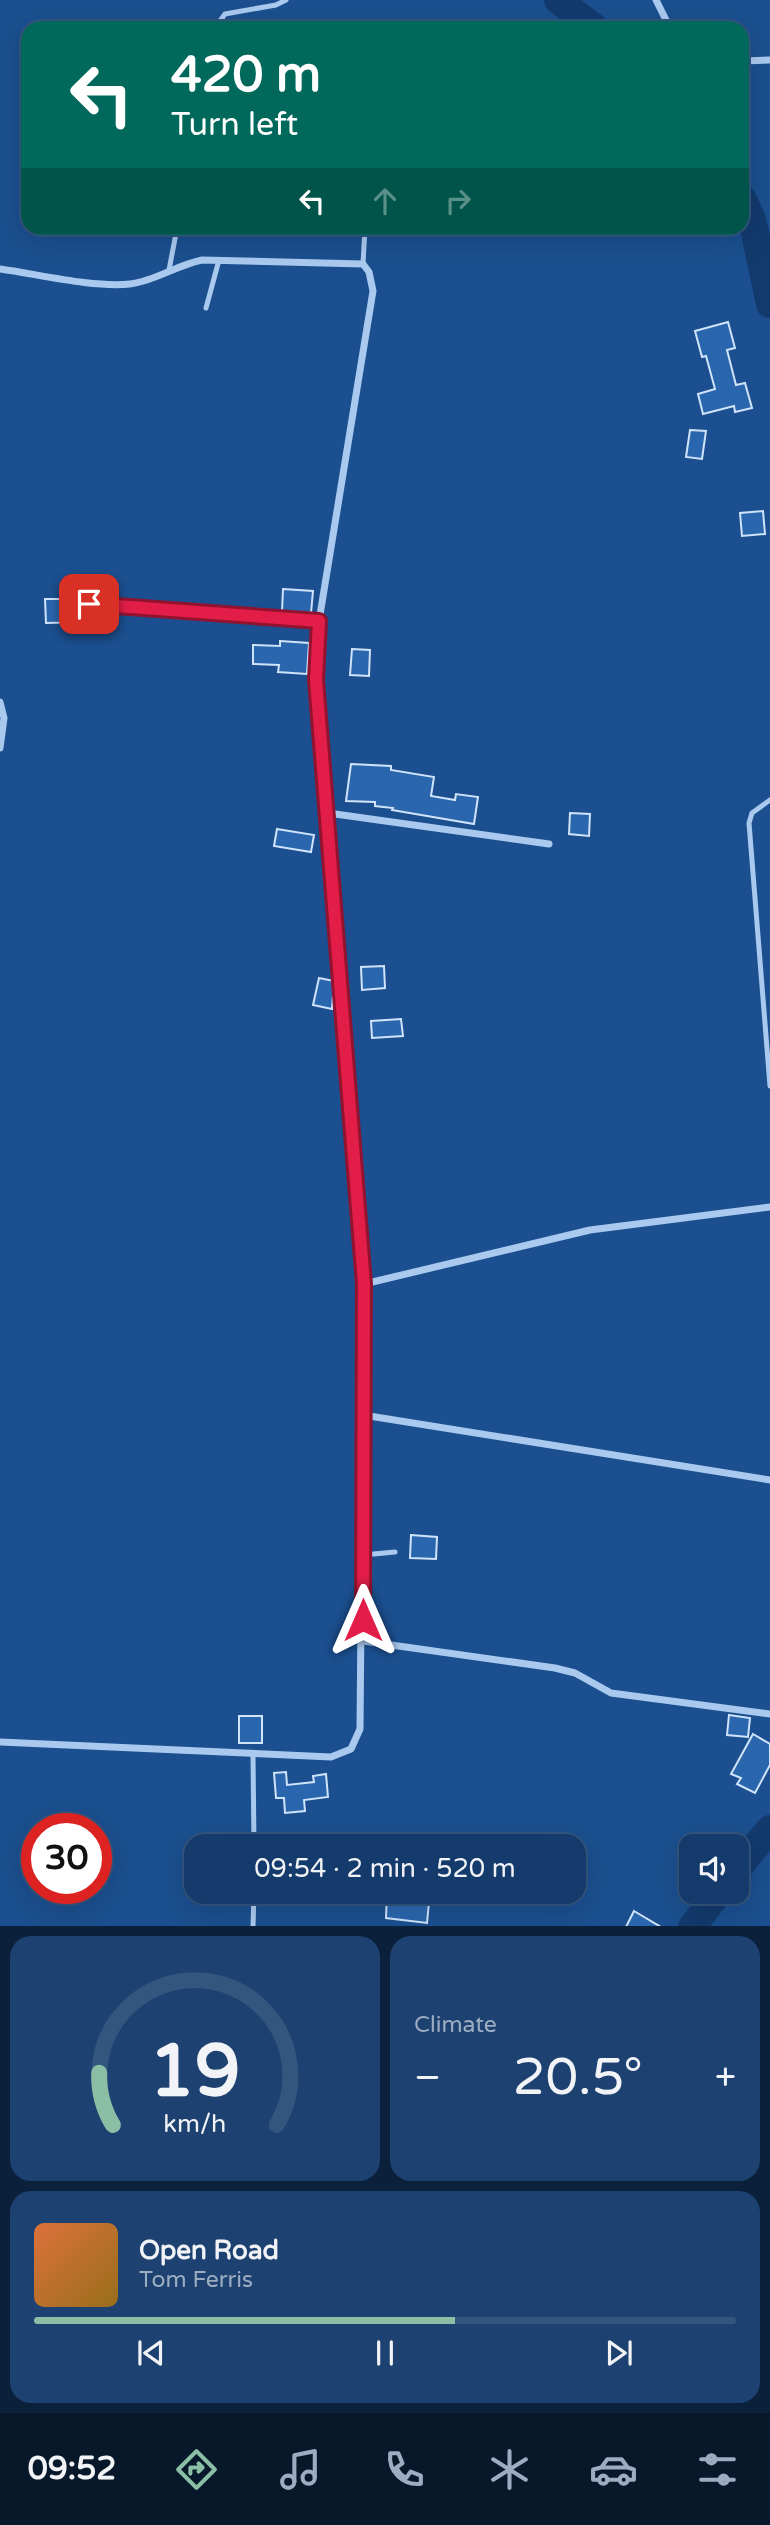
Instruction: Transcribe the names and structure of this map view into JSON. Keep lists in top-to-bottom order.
{
  "page": {
    "turn": ["420 m", "Turn left"],
    "limit": "30",
    "trip": "09:54 · 2 min · 520 m",
    "tile": "Climate",
    "heat": ["−", "20.5°", "+"],
    "song": ["Open Road", "Tom Ferris"],
    "tabs": "09:52",
    "gauge": ["19", "km/h"]
  }
}
